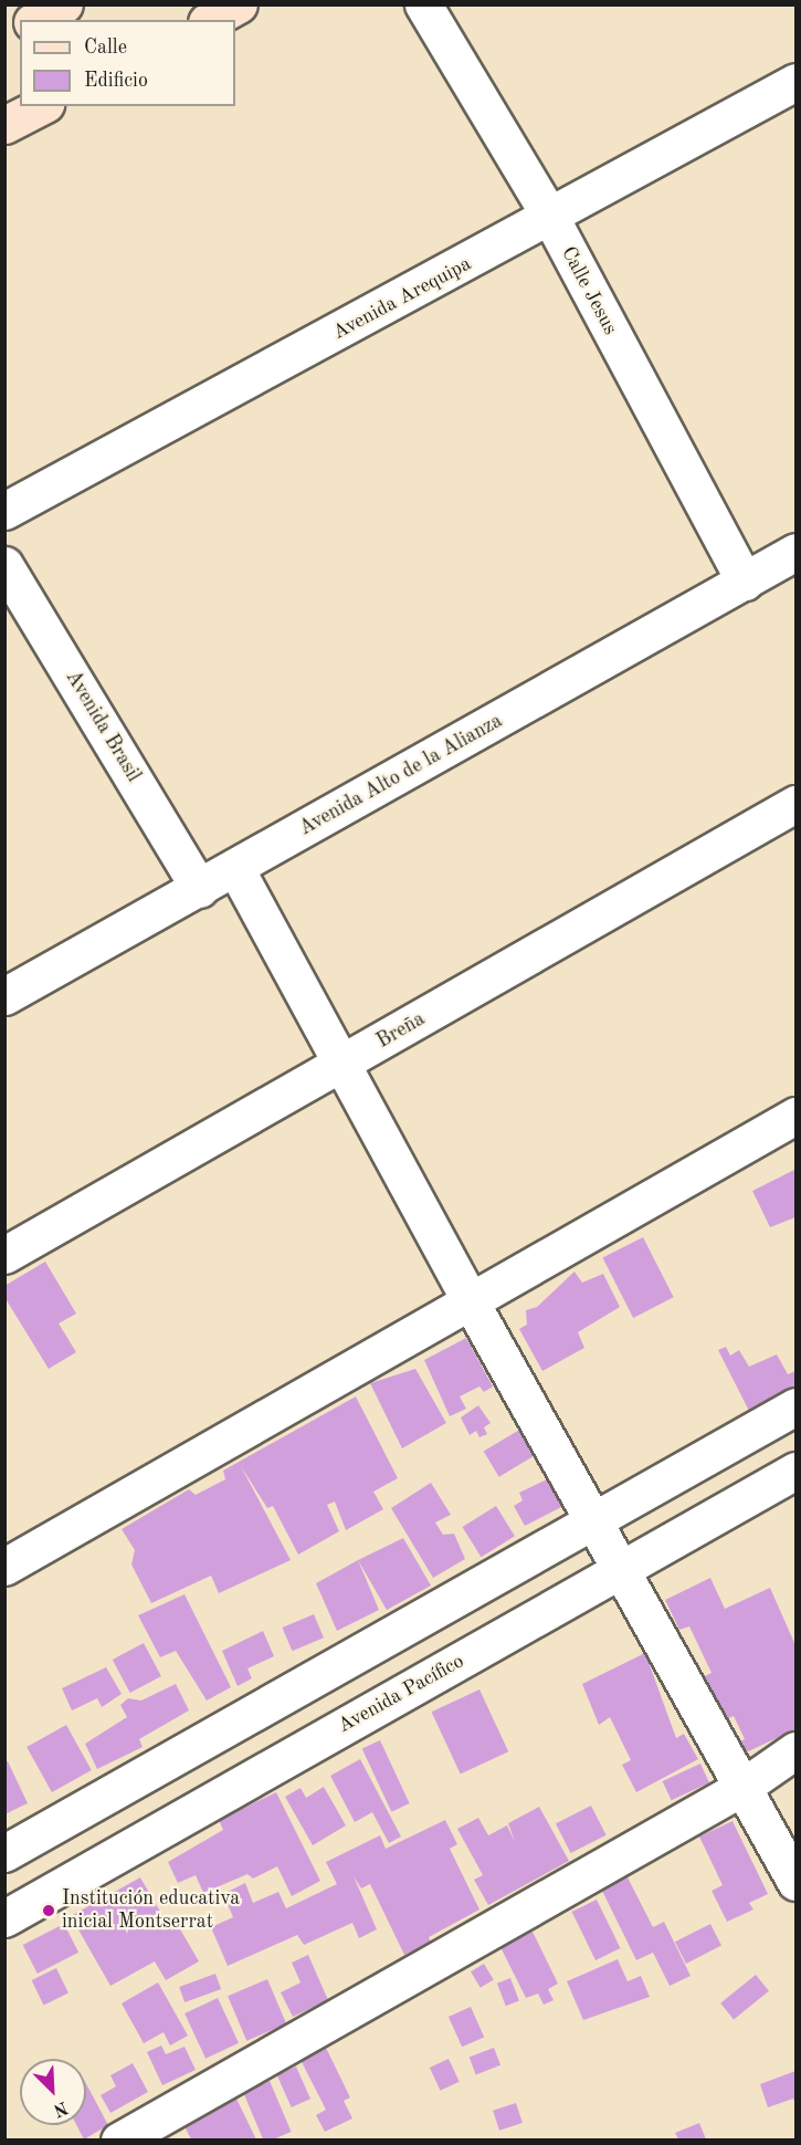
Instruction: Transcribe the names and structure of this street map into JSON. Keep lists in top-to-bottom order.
{
  "streets": {
    "street": [
      "Calle Jesus",
      "Avenida Arequipa",
      "Avenida Brasil",
      "Avenida Alto de la Alianza",
      "Breña",
      "Avenida Pacífico"
    ]
  },
  "crossings": [
    ["Calle Jesus", "Avenida Arequipa"],
    ["Calle Jesus", "Avenida Alto de la Alianza"],
    ["Avenida Brasil", "Avenida Alto de la Alianza"]
  ],
  "places": ["Institución educativa inicial Montserrat"],
  "legend": ["Calle", "Edificio"],
  "north": "bottom right"
}
